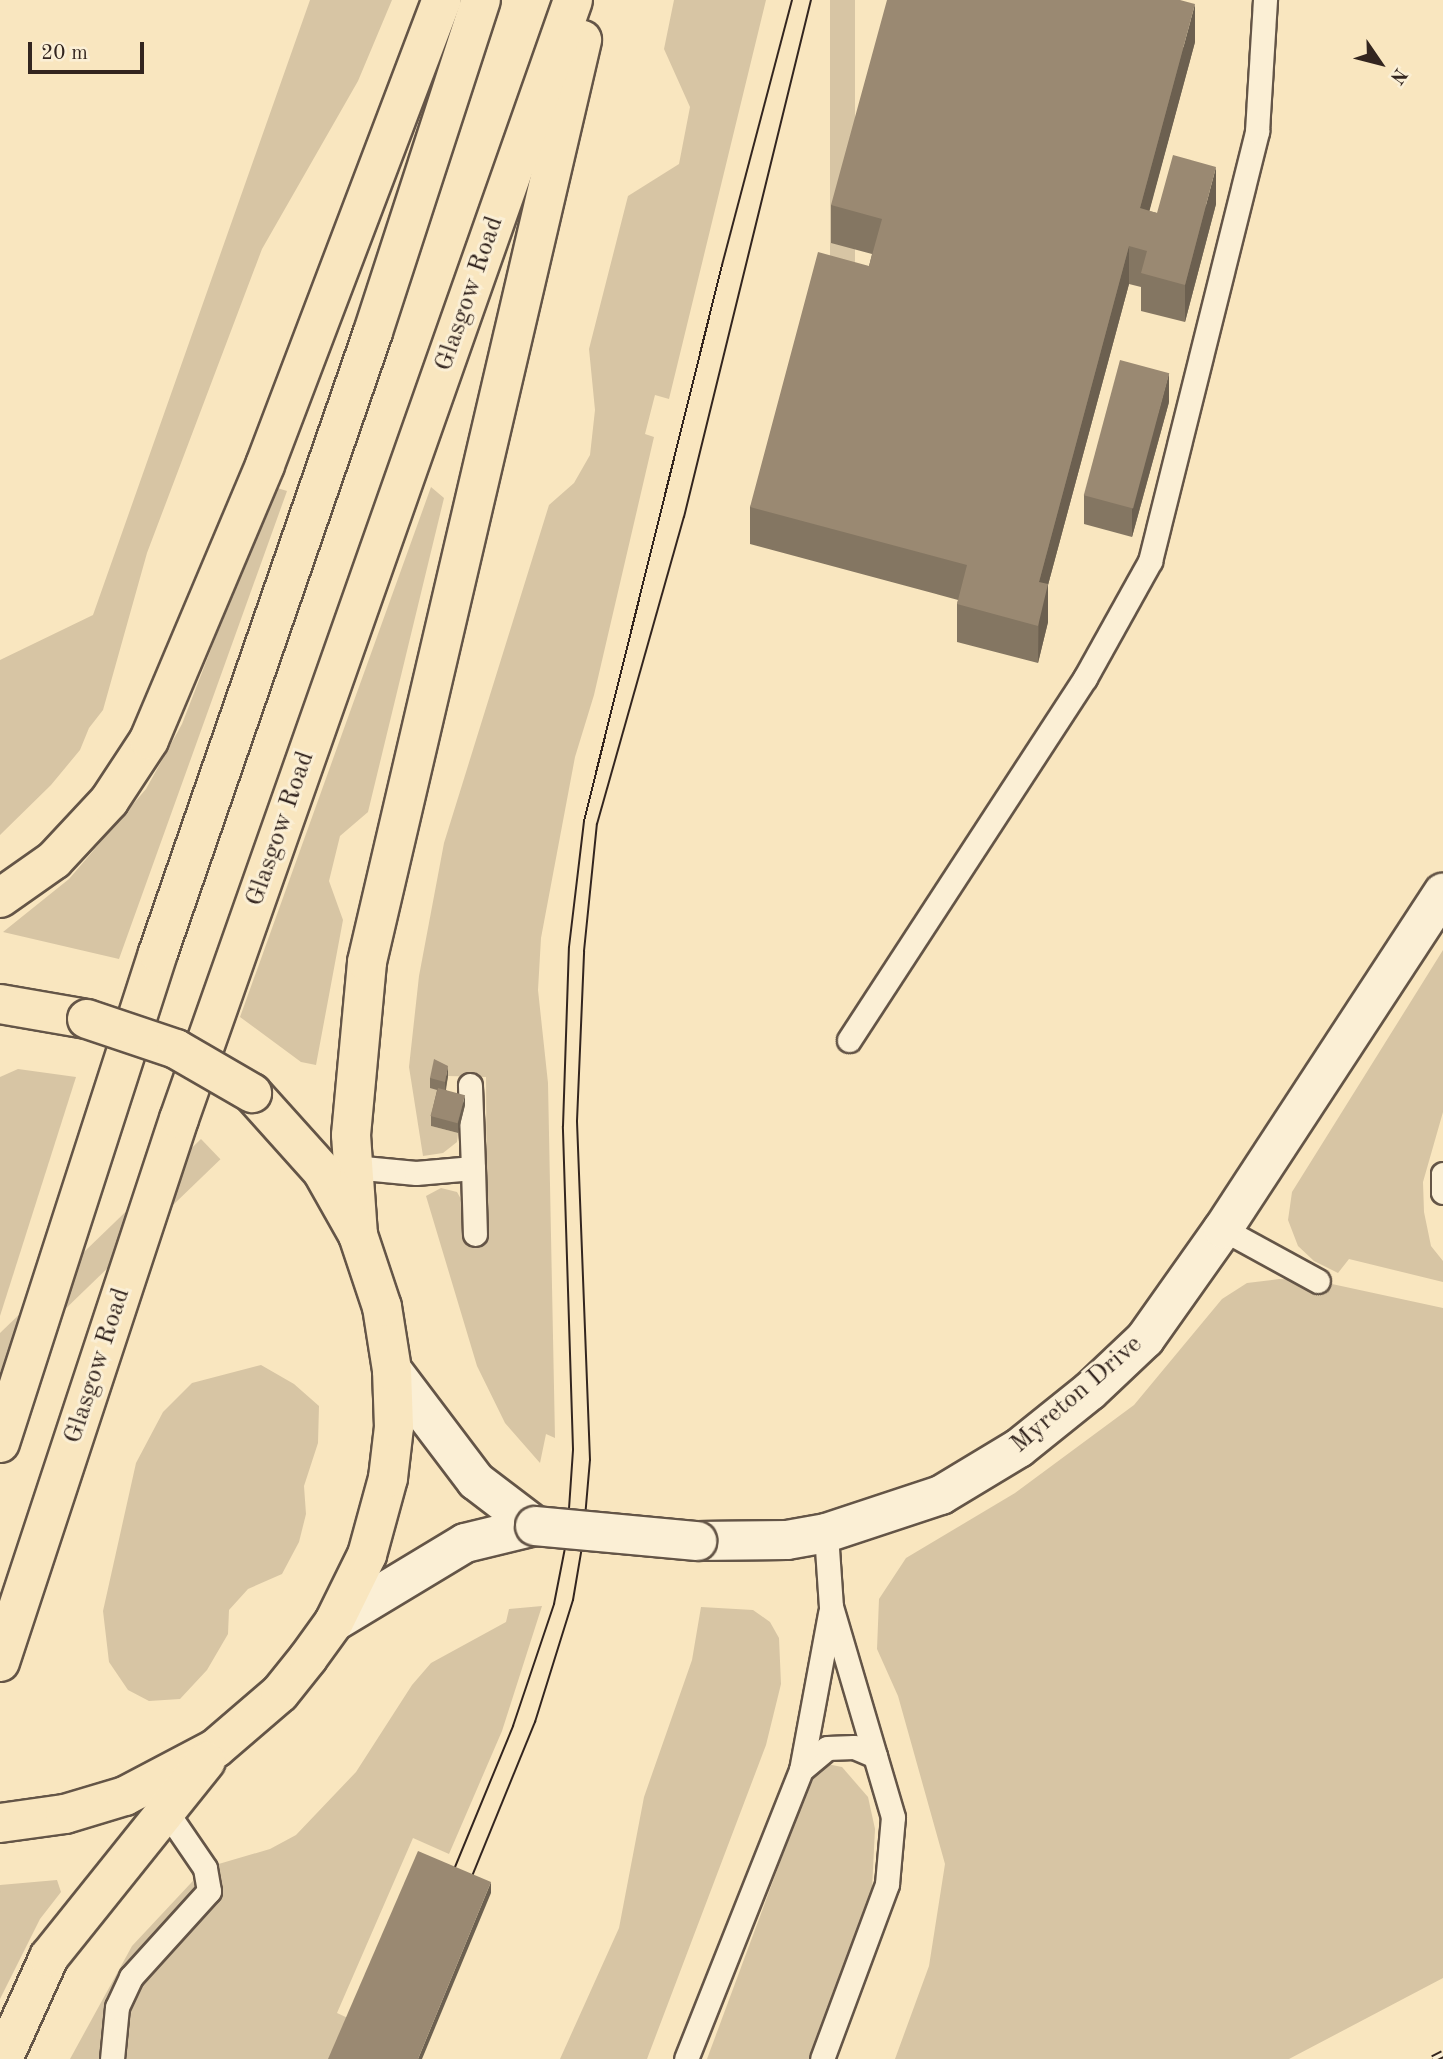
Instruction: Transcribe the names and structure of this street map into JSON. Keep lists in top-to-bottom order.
{
  "streets": {
    "main road": ["Glasgow Road"],
    "street": ["Myreton Drive"]
  },
  "scale_bar": "20 m",
  "north": "bottom right"
}
